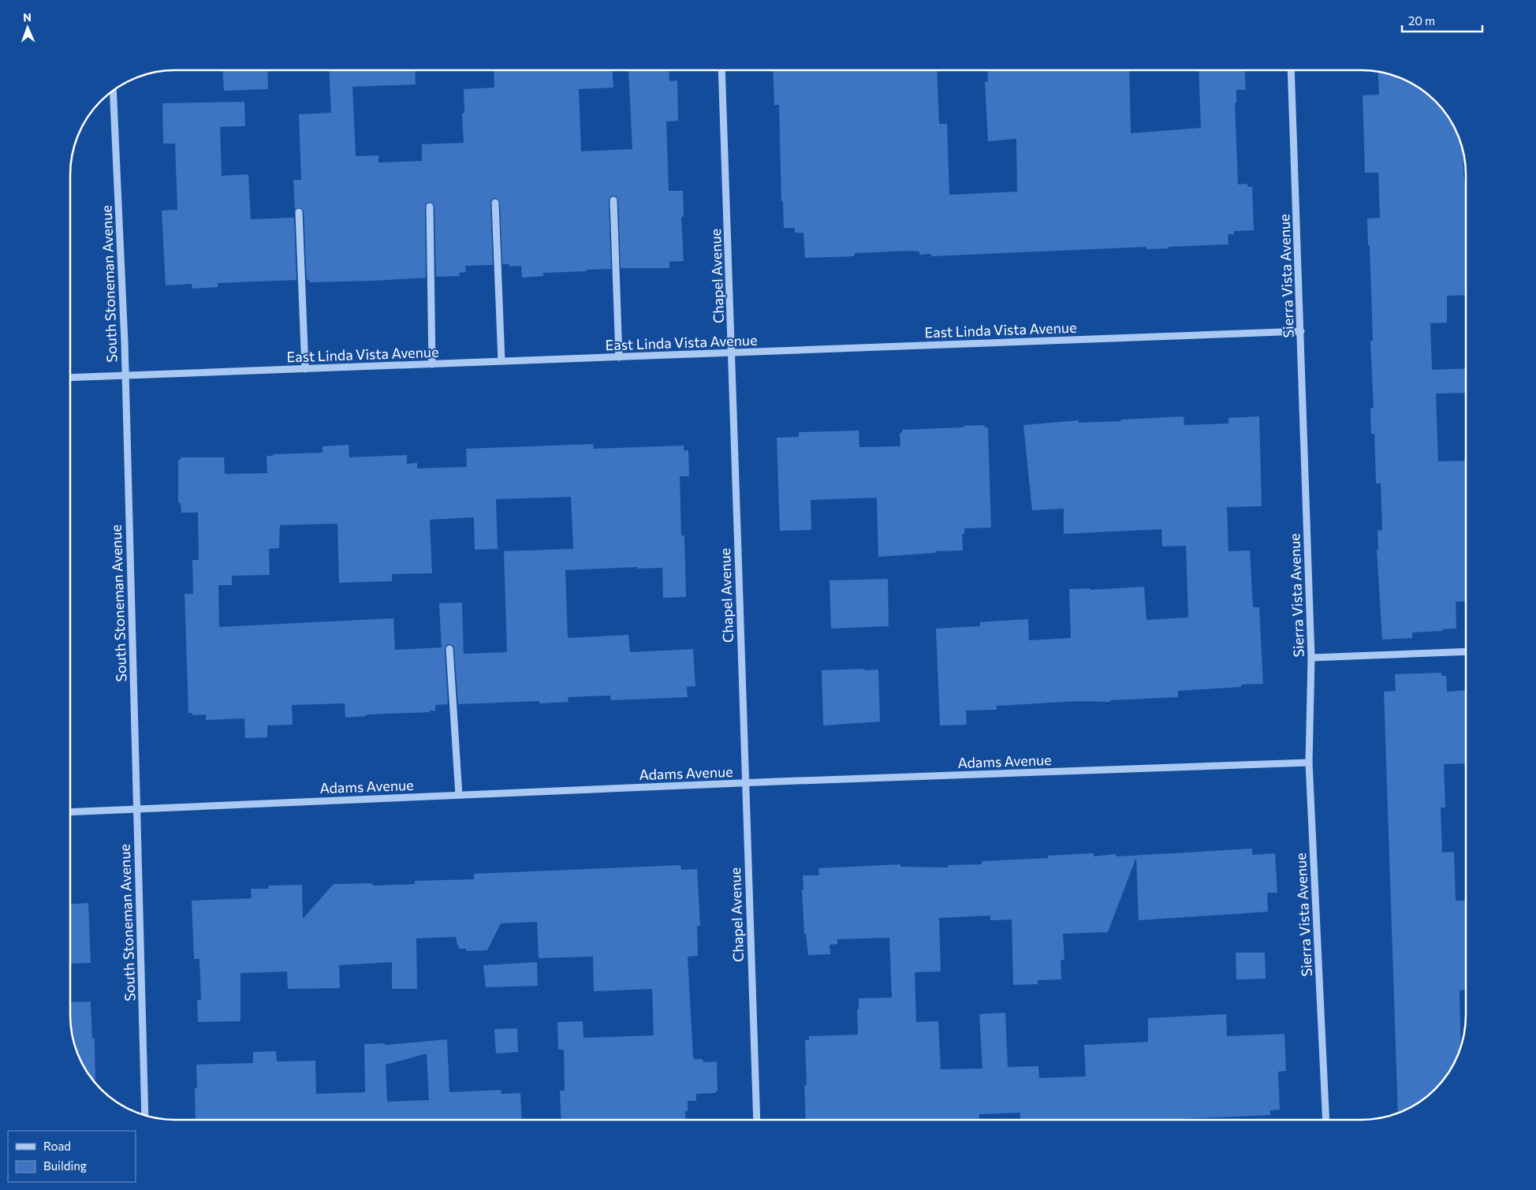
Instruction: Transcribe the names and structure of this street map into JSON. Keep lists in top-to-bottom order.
{
  "streets": {
    "street": [
      "Chapel Avenue",
      "Sierra Vista Avenue",
      "South Stoneman Avenue",
      "East Linda Vista Avenue",
      "Adams Avenue"
    ]
  },
  "crossings": [
    ["Chapel Avenue", "East Linda Vista Avenue"],
    ["Chapel Avenue", "Adams Avenue"],
    ["Sierra Vista Avenue", "East Linda Vista Avenue"],
    ["Sierra Vista Avenue", "Adams Avenue"],
    ["South Stoneman Avenue", "East Linda Vista Avenue"],
    ["South Stoneman Avenue", "Adams Avenue"]
  ],
  "legend": ["Road", "Building"],
  "scale_bar": "20 m",
  "north": "top"
}
